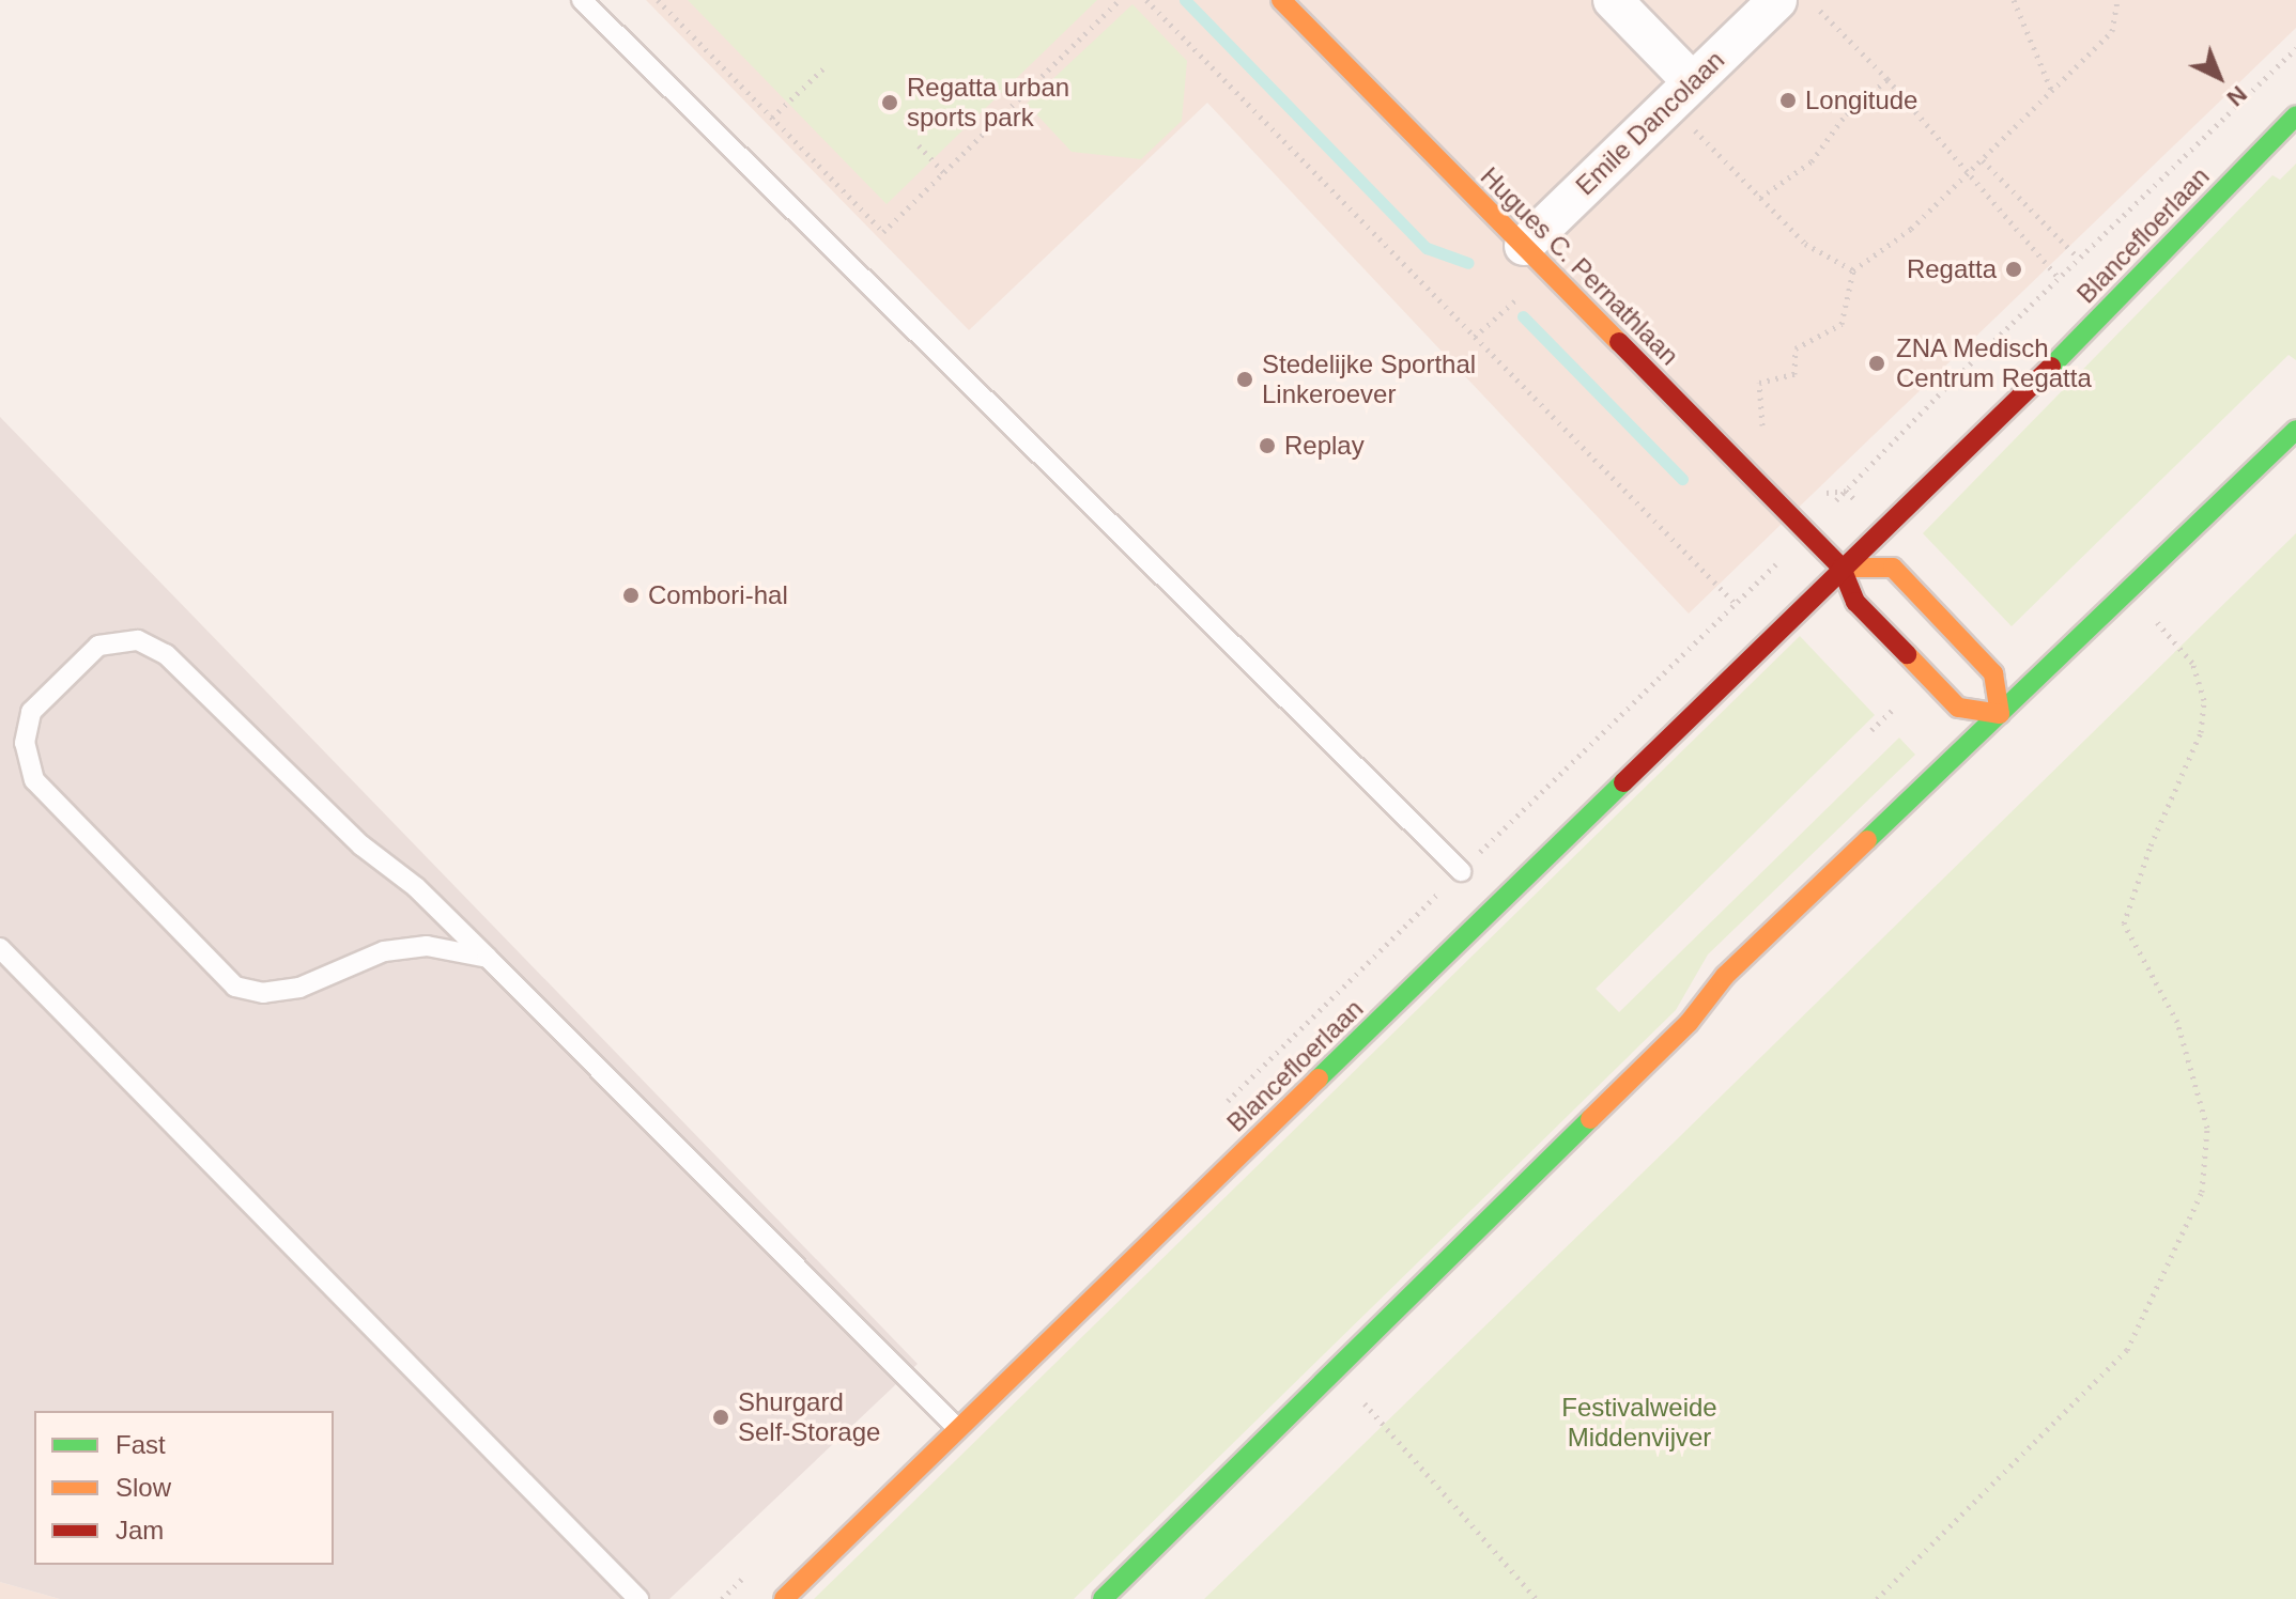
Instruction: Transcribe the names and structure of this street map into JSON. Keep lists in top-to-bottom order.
{
  "streets": {
    "main road": ["Blancefloerlaan", "Hugues C. Pernathlaan"],
    "street": ["Emile Dancolaan"]
  },
  "crossings": [
    ["Emile Dancolaan", "Hugues C. Pernathlaan"],
    ["Blancefloerlaan", "Hugues C. Pernathlaan"]
  ],
  "parks": ["Festivalweide Middenvijver"],
  "places": [
    "Longitude",
    "Regatta urban sports park",
    "Regatta",
    "ZNA Medisch Centrum Regatta",
    "Stedelijke Sporthal Linkeroever",
    "Replay",
    "Combori-hal",
    "Shurgard Self-Storage"
  ],
  "legend": ["Fast", "Slow", "Jam"],
  "north": "bottom right"
}
